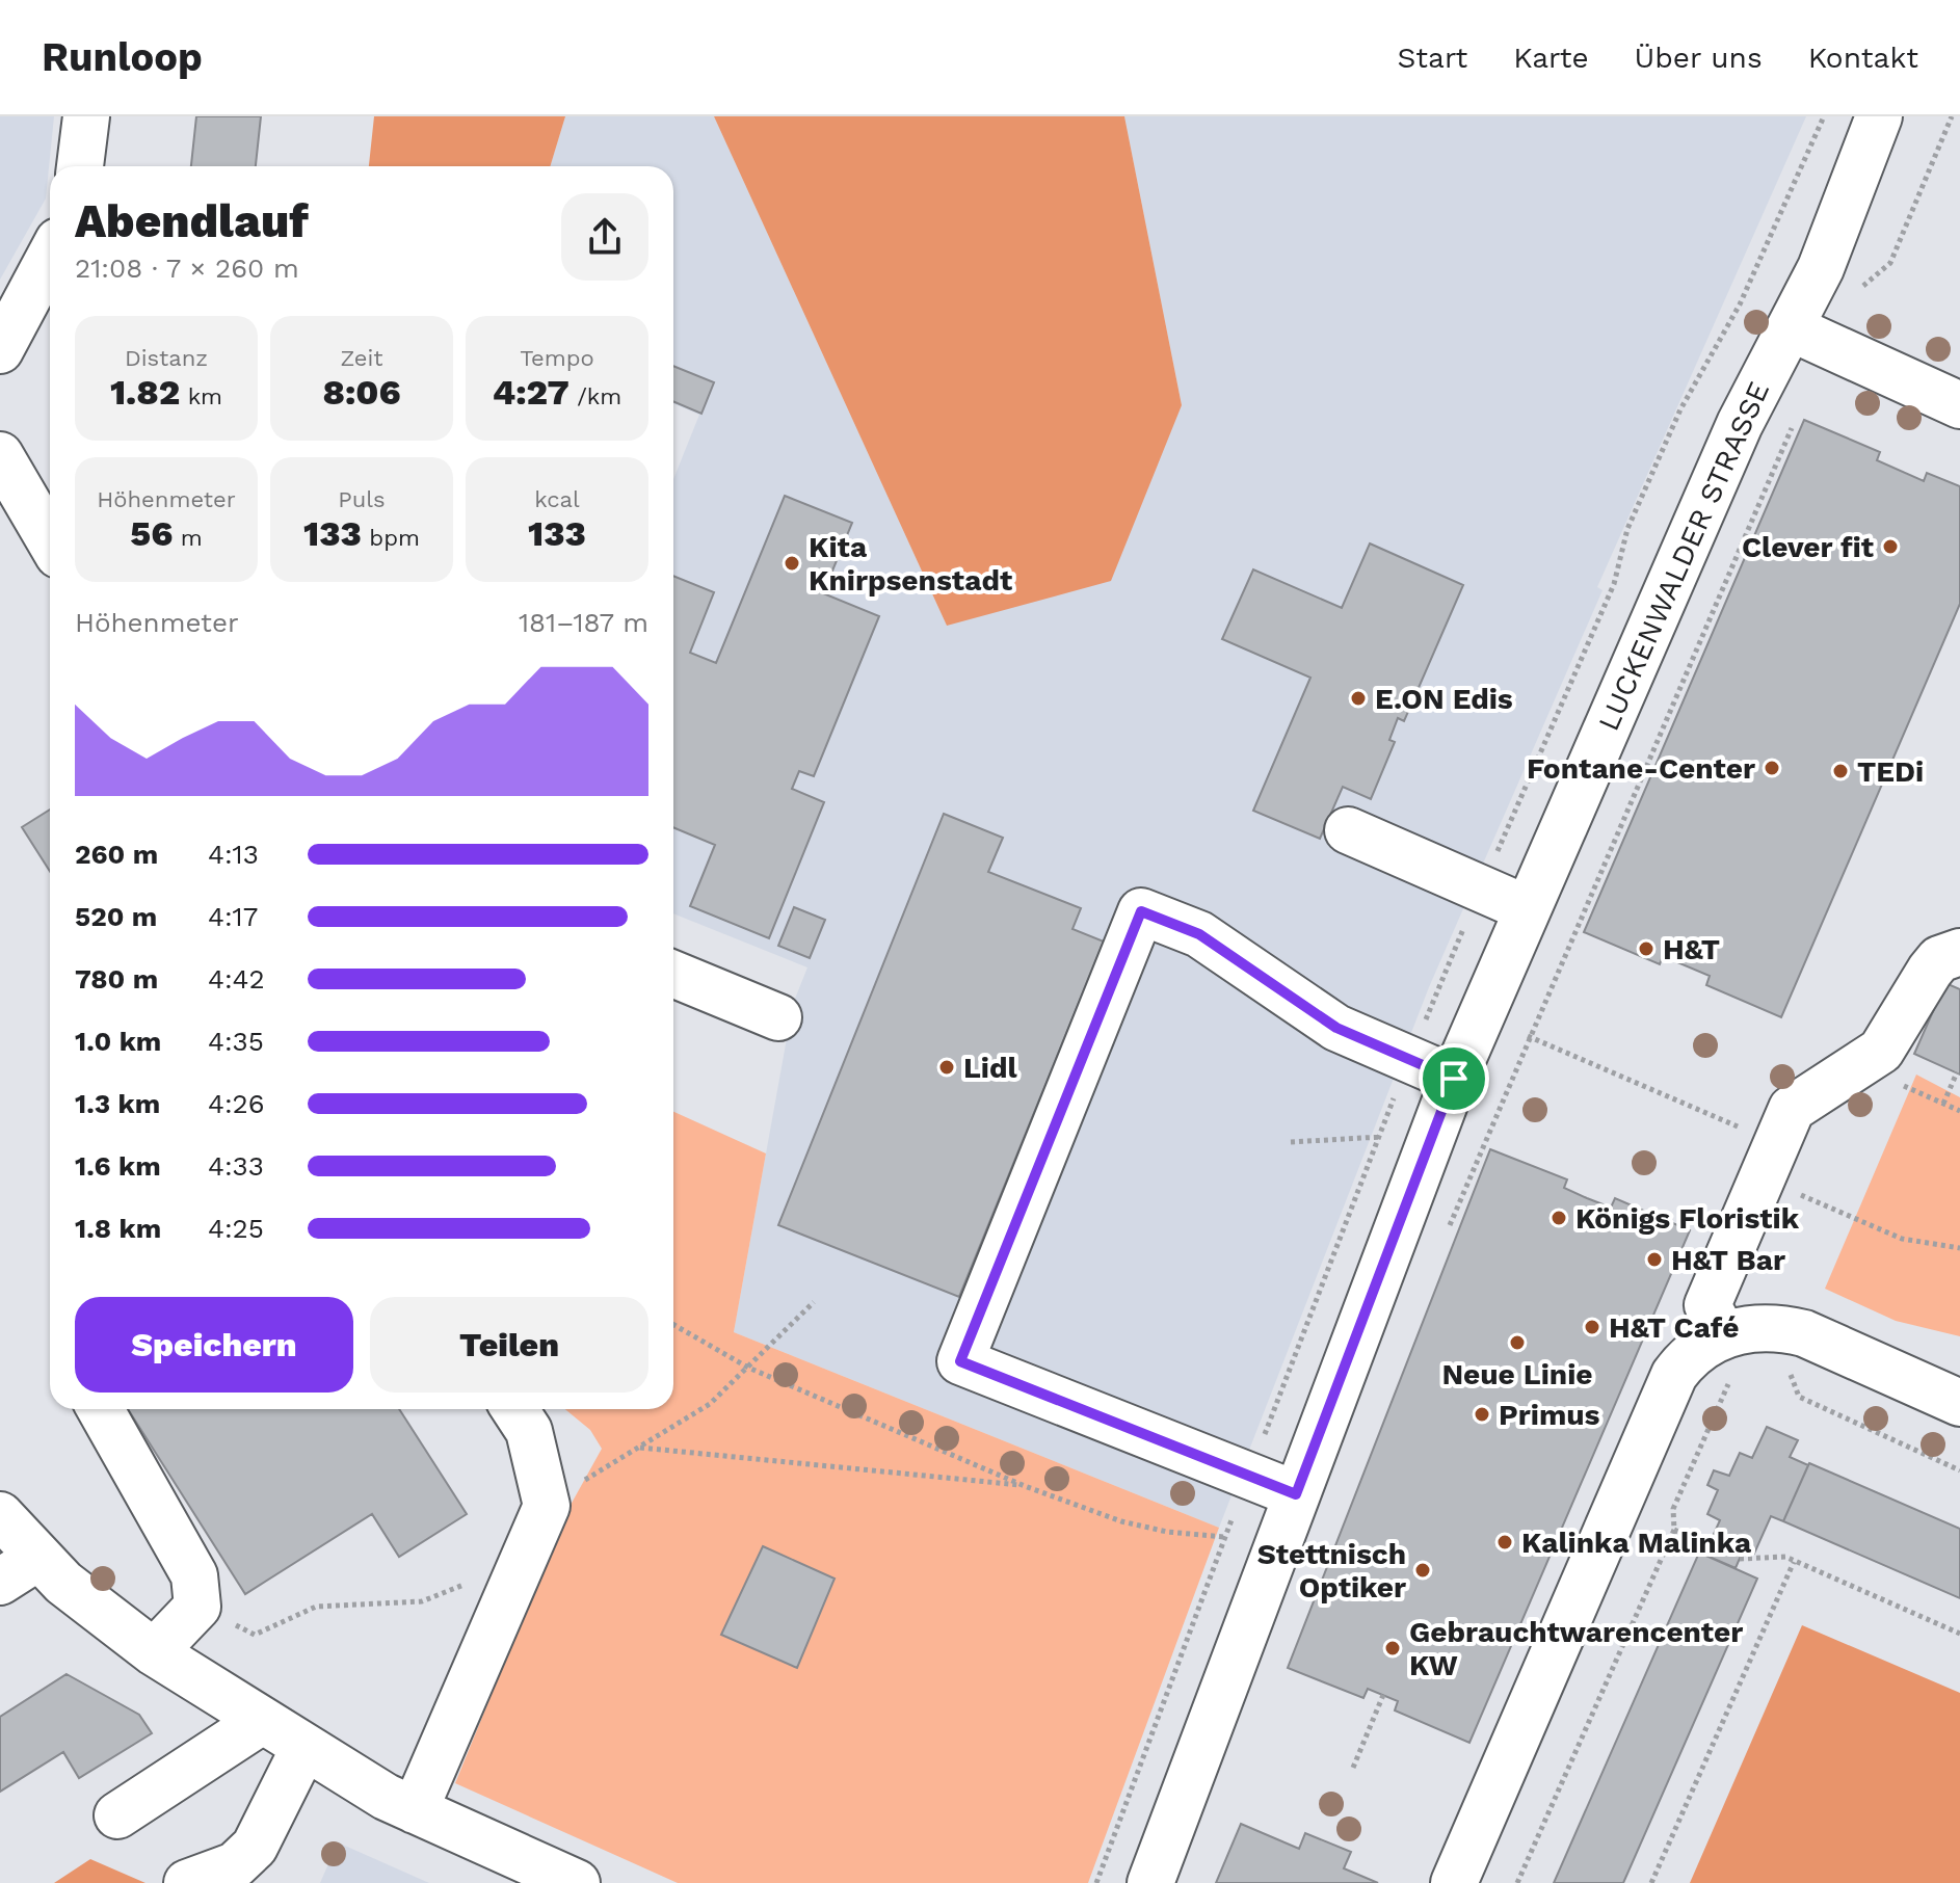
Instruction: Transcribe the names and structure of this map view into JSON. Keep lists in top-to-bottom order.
{
  "streets": {
    "street": ["LUCKENWALDER STRASSE"]
  },
  "places": [
    "Clever fit",
    "Kita Knirpsenstadt",
    "E.ON Edis",
    "Fontane-Center",
    "TEDi",
    "H&T",
    "Lidl",
    "Königs Floristik",
    "H&T Bar",
    "H&T Café",
    "Neue Linie",
    "Primus",
    "Kalinka Malinka",
    "Stettnisch Optiker",
    "Gebrauchtwarencenter KW"
  ],
  "page": {
    "header": "Runloop",
    "nav": [
      "Start",
      "Karte",
      "Über uns",
      "Kontakt"
    ],
    "heading": ["Abendlauf", "21:08 · 7 × 260 m"],
    "stats": [
      ["Distanz", "1.82 km"],
      ["Zeit", "8:06"],
      ["Tempo", "4:27 /km"],
      ["Höhenmeter", "56 m"],
      ["Puls", "133 bpm"],
      ["kcal", "133"]
    ],
    "chart": ["Höhenmeter", "181–187 m"],
    "list": [
      {
        "name": "260 m",
        "note": "4:13"
      },
      {
        "name": "520 m",
        "note": "4:17"
      },
      {
        "name": "780 m",
        "note": "4:42"
      },
      {
        "name": "1.0 km",
        "note": "4:35"
      },
      {
        "name": "1.3 km",
        "note": "4:26"
      },
      {
        "name": "1.6 km",
        "note": "4:33"
      },
      {
        "name": "1.8 km",
        "note": "4:25"
      }
    ],
    "buttons": ["Speichern", "Teilen"]
  }
}
